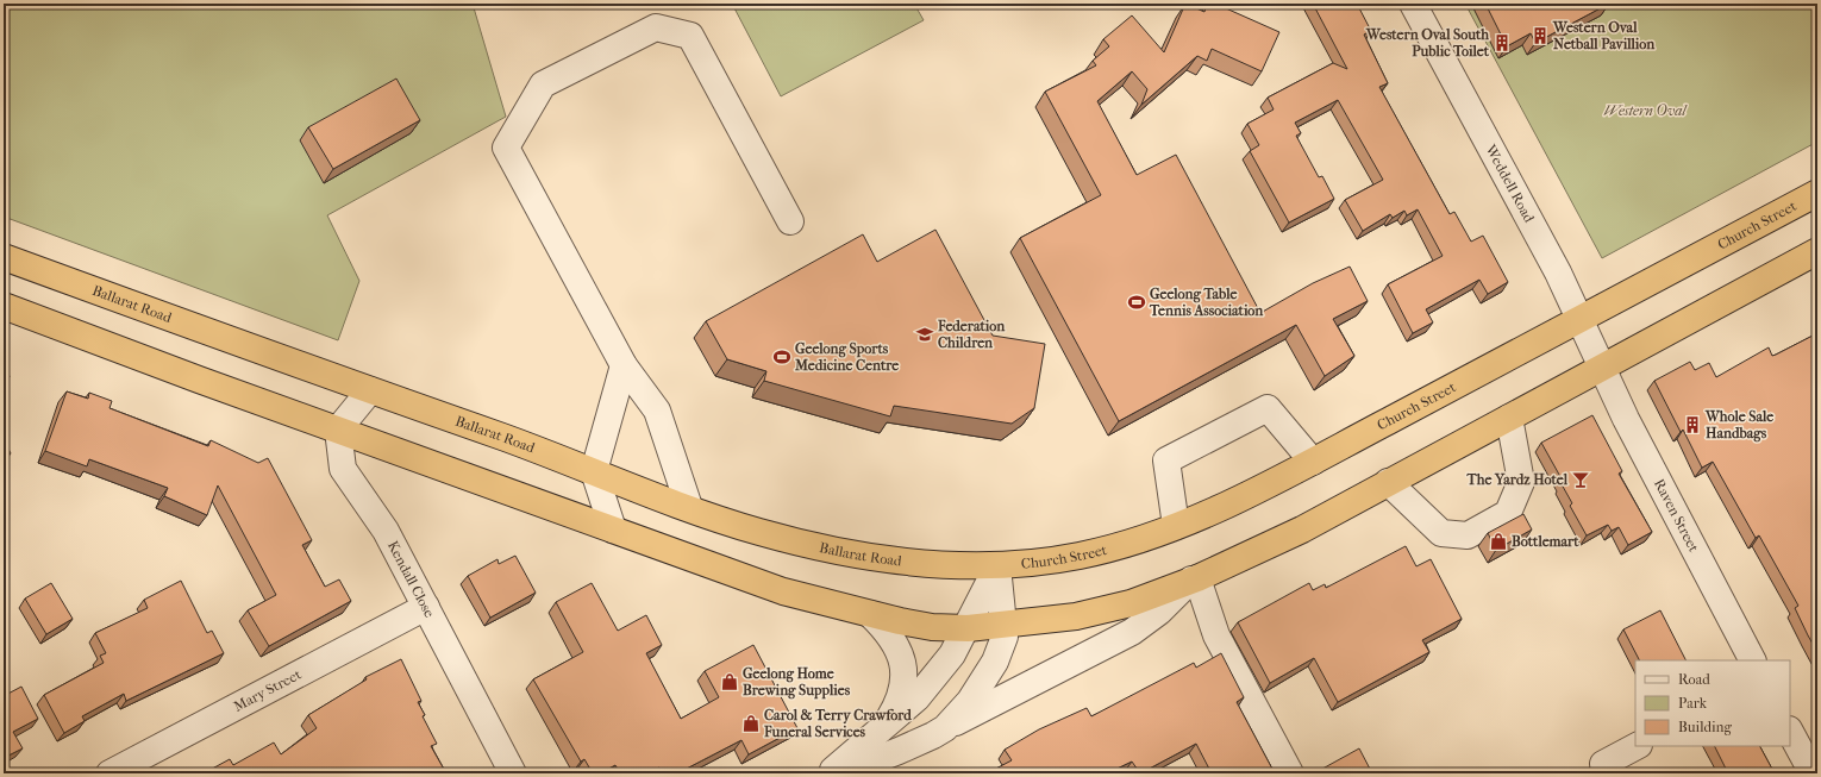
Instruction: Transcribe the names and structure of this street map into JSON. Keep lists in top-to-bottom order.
{
  "streets": {
    "highway": ["Church Street", "Ballarat Road"],
    "street": [
      "Weddell Road",
      "Raven Street",
      "Kendall Close",
      "Mary Street"
    ]
  },
  "crossings": [
    ["Weddell Road", "Church Street"],
    ["Weddell Road", "Raven Street"],
    ["Church Street", "Ballarat Road"],
    ["Kendall Close", "Mary Street"]
  ],
  "parks": ["Western Oval"],
  "places": {
    "building": ["Western Oval Netball Pavillion", "Western Oval South Public Toilet", "Whole Sale Handbags"],
    "sports": ["Geelong Table Tennis Association", "Geelong Sports Medicine Centre"],
    "school or university": ["Federation Children"],
    "bar": ["The Yardz Hotel"],
    "shop": ["Bottlemart", "Geelong Home Brewing Supplies", "Carol & Terry Crawford Funeral Services"]
  },
  "legend": ["Road", "Park", "Building"]
}
